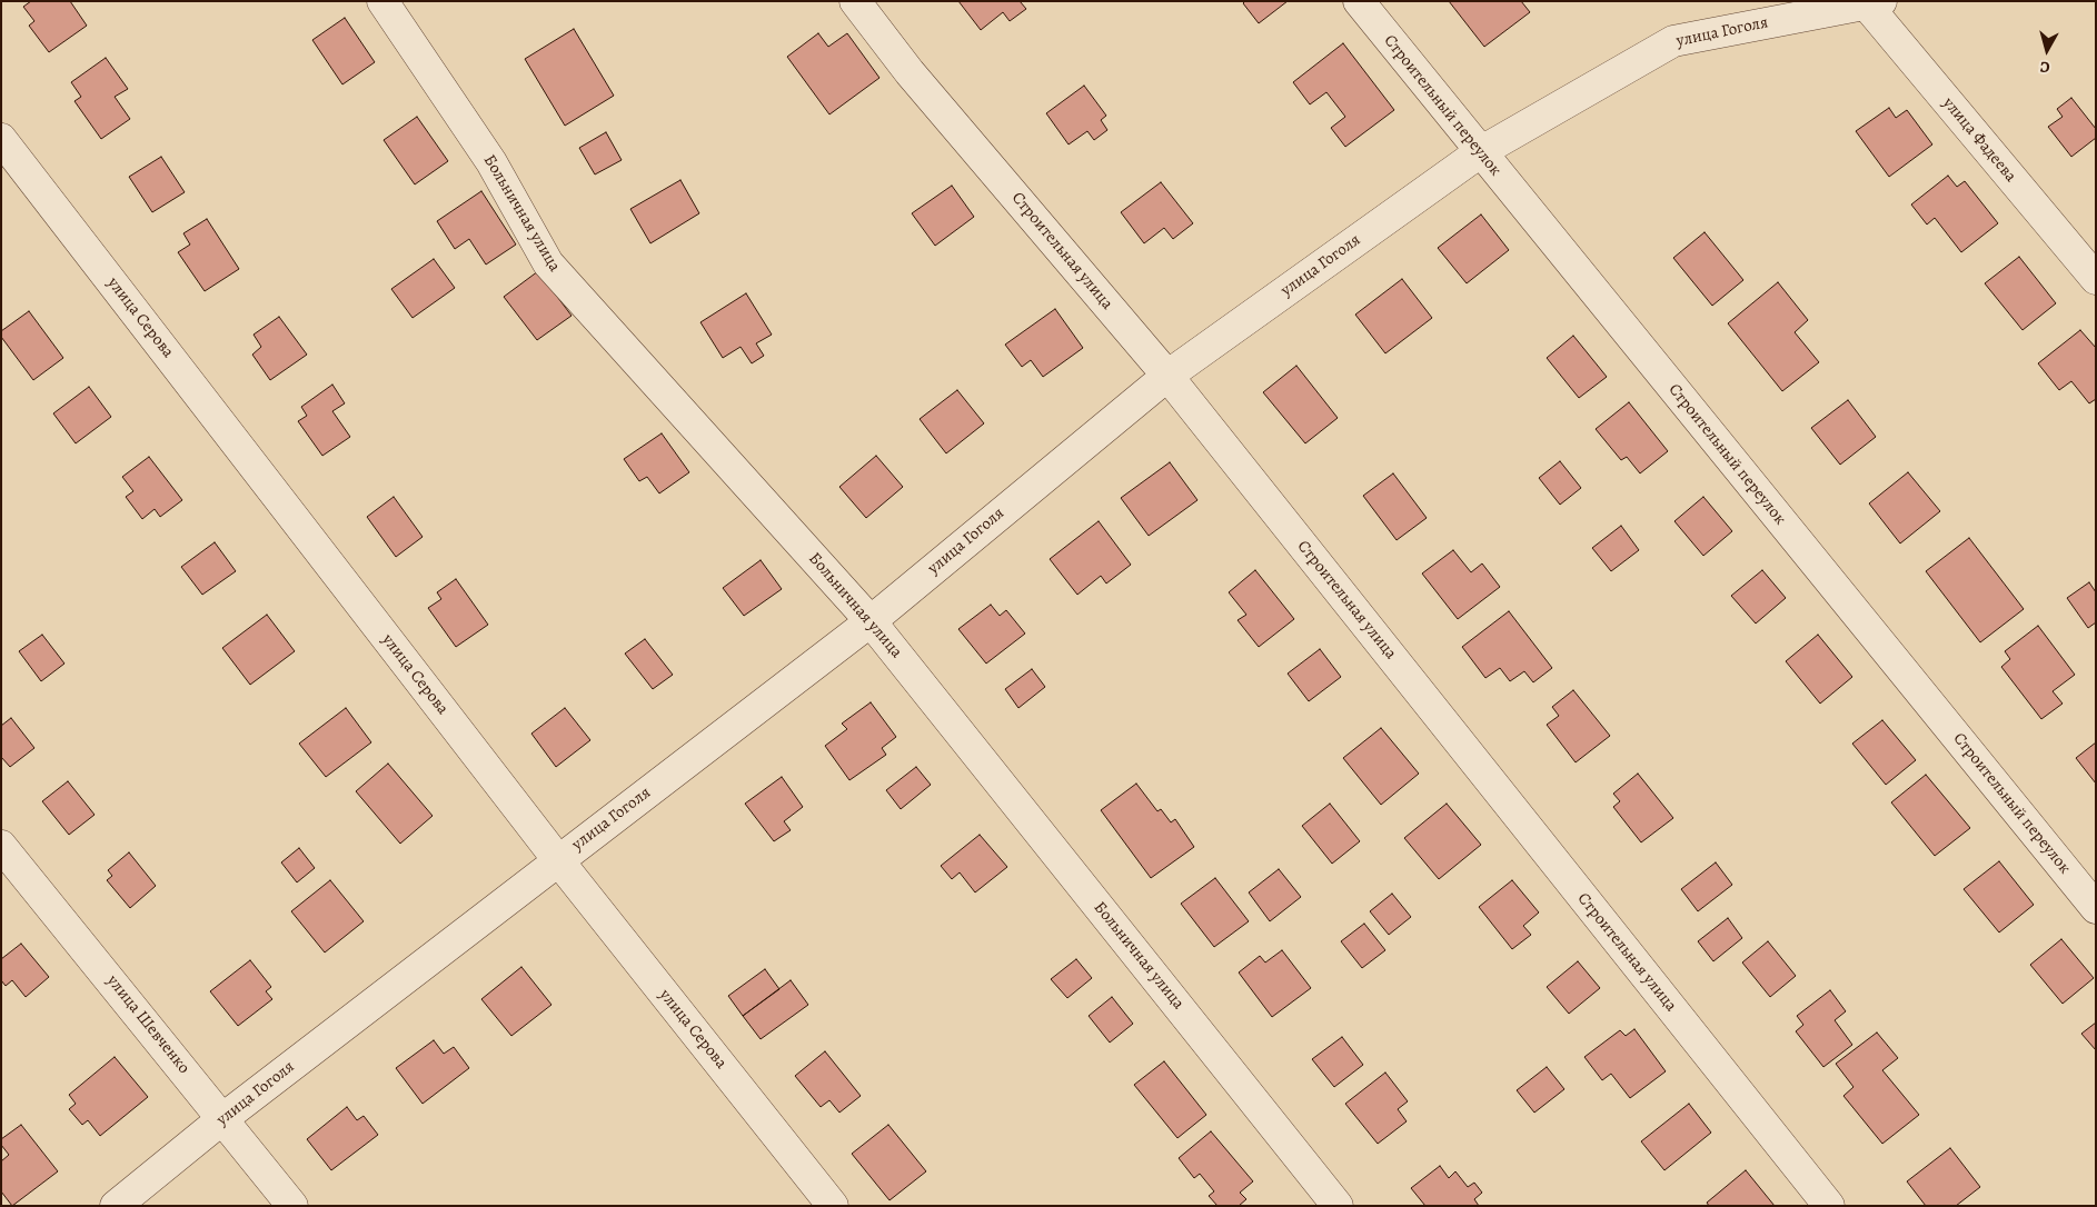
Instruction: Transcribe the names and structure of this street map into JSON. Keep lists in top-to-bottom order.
{
  "streets": {
    "street": [
      "улица Гоголя",
      "Строительный переулок",
      "улица Фадеева",
      "Больничная улица",
      "Строительная улица",
      "улица Серова",
      "улица Шевченко"
    ]
  },
  "crossings": [
    ["улица Гоголя", "Строительный переулок"],
    ["улица Гоголя", "улица Фадеева"],
    ["улица Гоголя", "Больничная улица"],
    ["улица Гоголя", "Строительная улица"],
    ["улица Гоголя", "улица Серова"],
    ["улица Гоголя", "улица Шевченко"]
  ],
  "north": "bottom"
}
